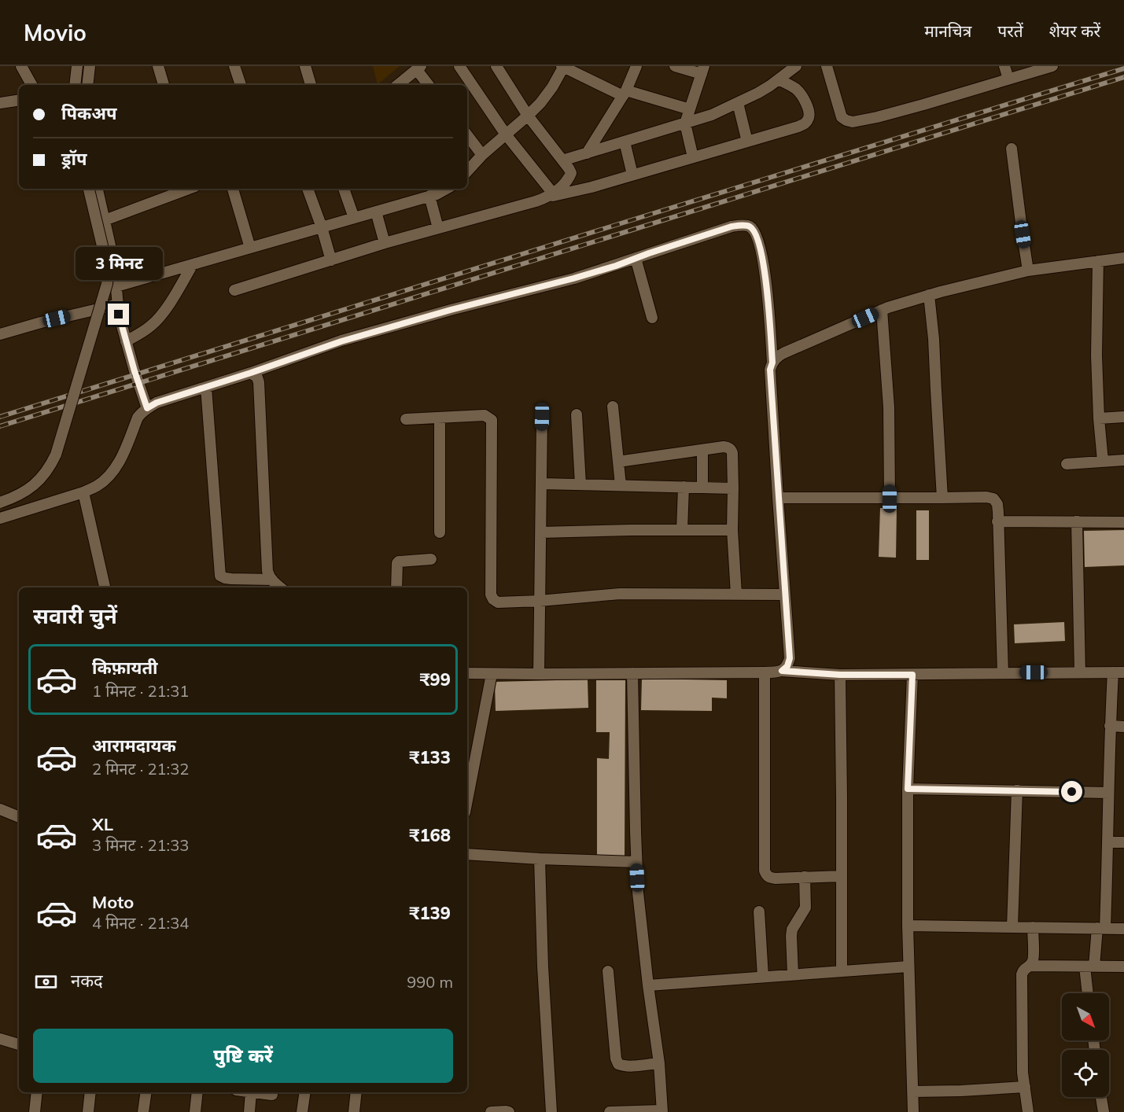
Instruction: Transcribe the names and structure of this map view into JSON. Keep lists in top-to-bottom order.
{
  "north": "bottom right",
  "page": {
    "header": "Movio",
    "nav": ["मानचित्र", "परतें", "शेयर करें"],
    "banner": ["पिकअप", "ड्रॉप"],
    "bubble": "3 मिनट",
    "heading": "सवारी चुनें",
    "list": [
      {
        "name": "किफ़ायती",
        "note": "1 मिनट · 21:31",
        "value": "₹99"
      },
      {
        "name": "आरामदायक",
        "note": "2 मिनट · 21:32",
        "value": "₹133"
      },
      {
        "name": "XL",
        "note": "3 मिनट · 21:33",
        "value": "₹168"
      },
      {
        "name": "Moto",
        "note": "4 मिनट · 21:34",
        "value": "₹139"
      }
    ],
    "pay": ["नकद", "990 m"],
    "buttons": "पुष्टि करें"
  }
}
